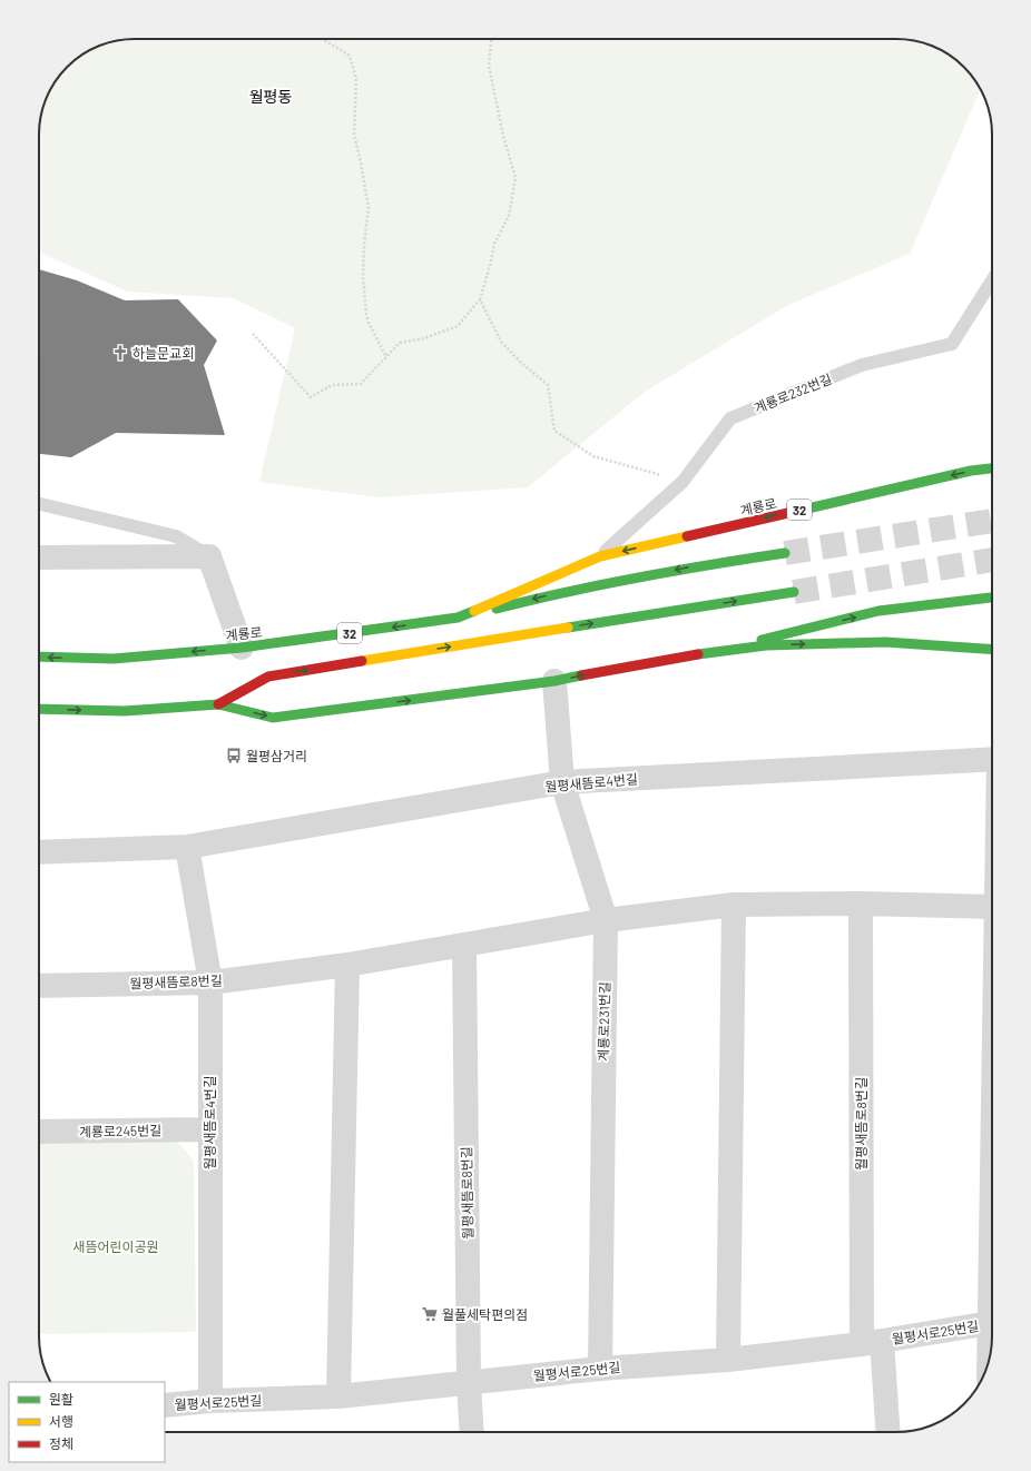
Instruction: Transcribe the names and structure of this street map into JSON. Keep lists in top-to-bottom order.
{
  "streets": {
    "main road": ["계룡로", "32"],
    "street": [
      "월평새뜸로4번길",
      "월평새뜸로8번길",
      "계룡로231번길",
      "계룡로245번길",
      "월평서로25번길"
    ],
    "lane": ["계룡로232번길"]
  },
  "crossings": [
    ["계룡로232번길", "계룡로"],
    ["계룡로232번길", "32"],
    ["계룡로", "32"],
    ["월평새뜸로4번길", "월평새뜸로8번길"],
    ["월평새뜸로4번길", "계룡로231번길"],
    ["월평새뜸로4번길", "계룡로245번길"],
    ["월평새뜸로4번길", "월평서로25번길"],
    ["월평새뜸로8번길", "계룡로231번길"],
    ["월평새뜸로8번길", "월평서로25번길"],
    ["계룡로231번길", "월평서로25번길"]
  ],
  "districts": ["월평동"],
  "parks": ["새뜸어린이공원"],
  "places": {
    "church": ["하늘문교회"],
    "bus stop": ["월평삼거리"],
    "supermarket": ["월풀세탁편의점"]
  },
  "legend": ["원활", "서행", "정체"]
}
